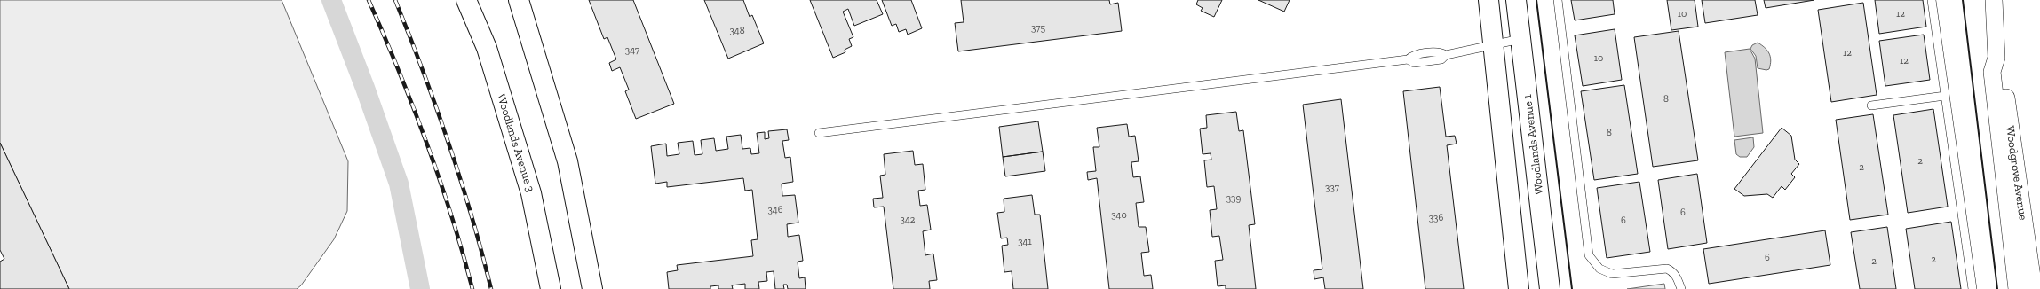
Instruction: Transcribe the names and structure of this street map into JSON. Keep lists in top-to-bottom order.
{
  "streets": {
    "main road": ["Woodlands Avenue 3", "Woodlands Avenue 1"],
    "street": ["Woodgrove Avenue"]
  },
  "house_numbers": [
    "10",
    "12",
    "375",
    "348",
    "347",
    "12",
    "10",
    "12",
    "8",
    "8",
    "2",
    "2",
    "337",
    "339",
    "346",
    "6",
    "340",
    "336",
    "342",
    "6",
    "341",
    "6",
    "2",
    "2"
  ]
}
